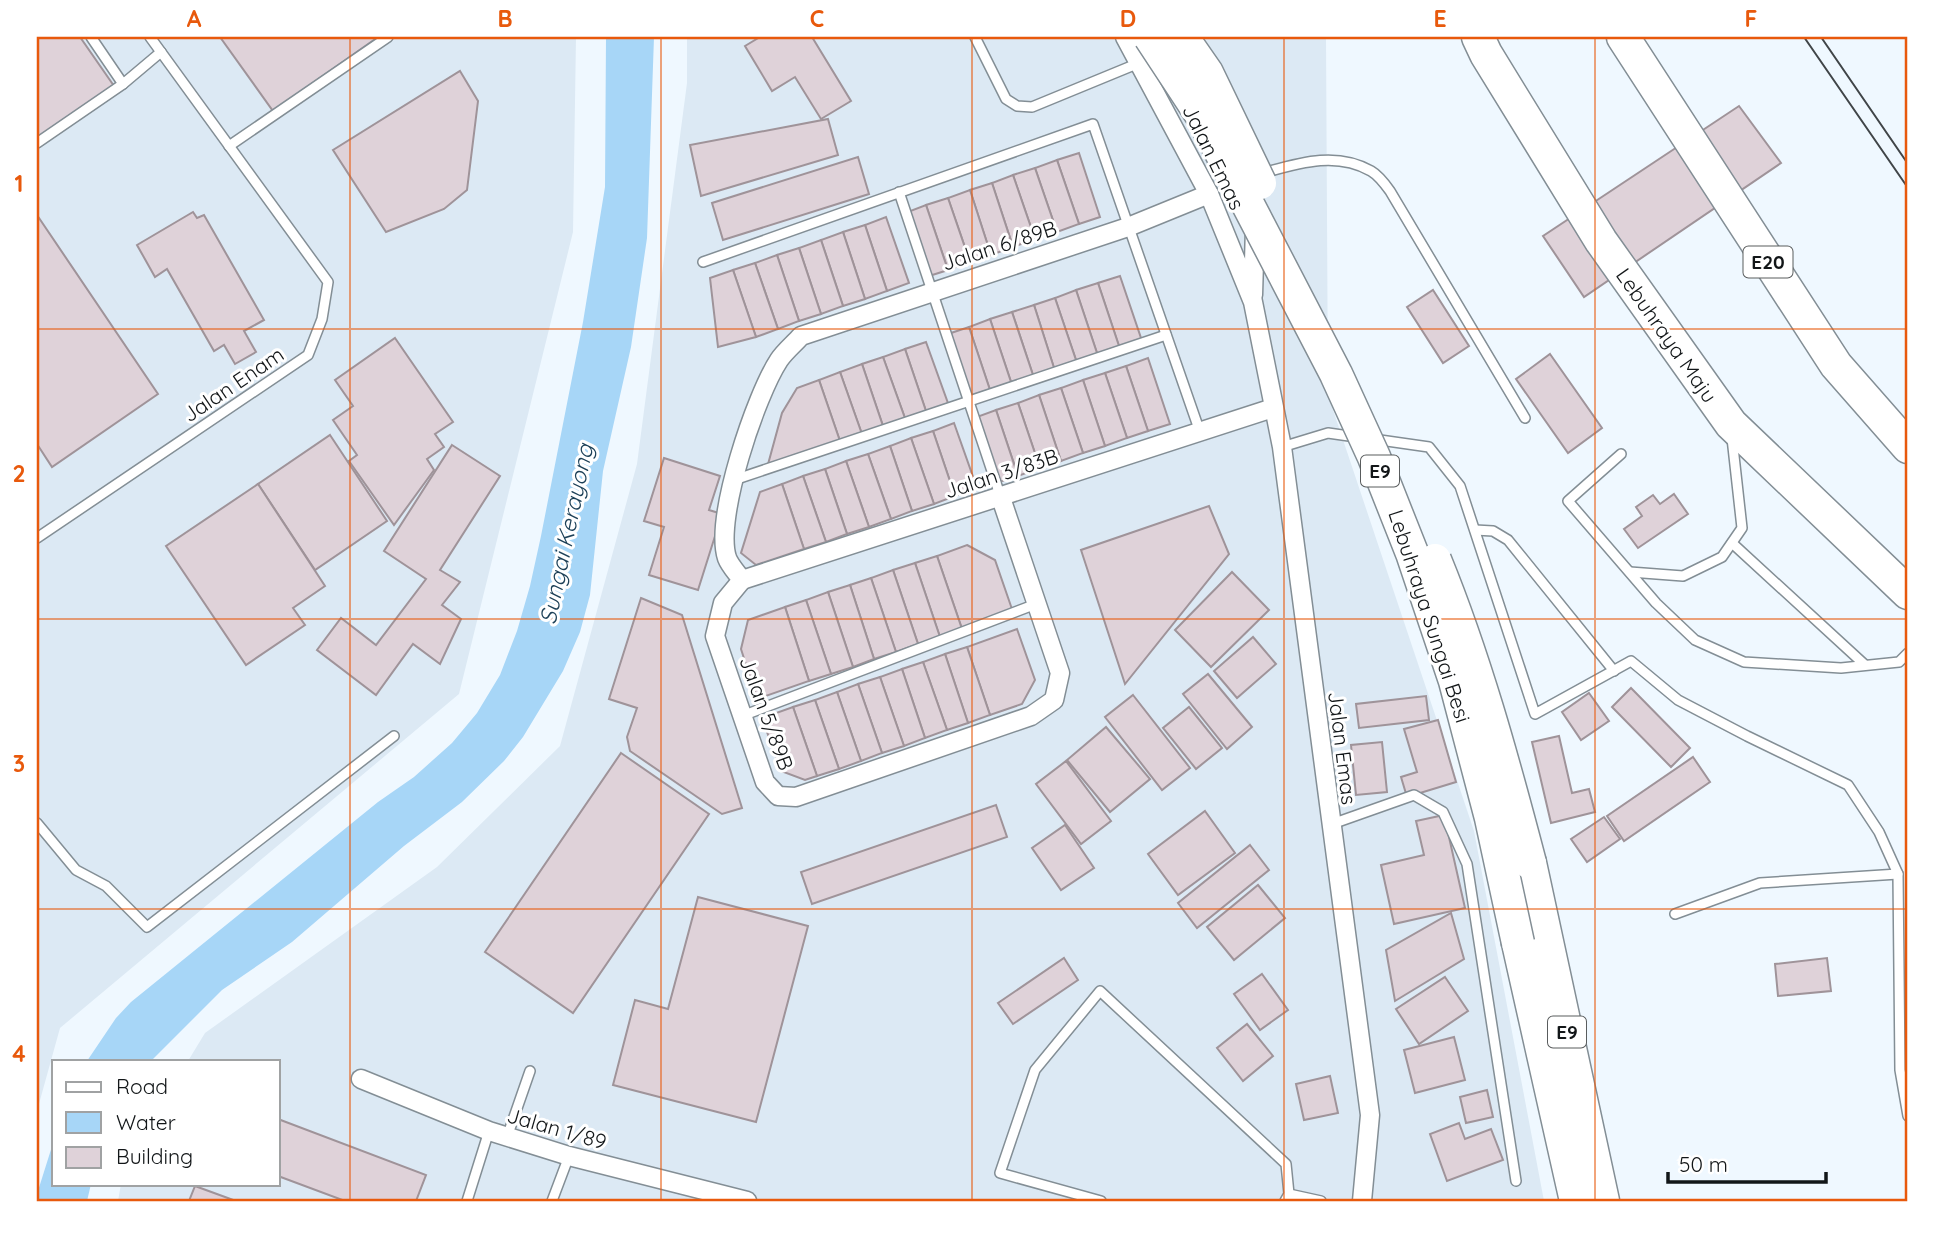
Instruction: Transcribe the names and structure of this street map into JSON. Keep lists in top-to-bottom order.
{
  "streets": {
    "highway": [
      "E20",
      "Lebuhraya Maju",
      "E9",
      "Lebuhraya Sungai Besi"
    ],
    "street": [
      "Jalan Emas",
      "Jalan 6/89B",
      "Jalan 3/83B",
      "Jalan 5/89B",
      "Jalan 1/89"
    ],
    "lane": ["Jalan Enam"]
  },
  "crossings": [
    ["Jalan Emas", "Jalan 6/89B"],
    ["Jalan Emas", "Jalan 3/83B"],
    ["Jalan Emas", "Lebuhraya Sungai Besi"],
    ["Jalan 3/83B", "Jalan 5/89B"]
  ],
  "water": ["Sungai Kerayong"],
  "legend": ["Road", "Water", "Building"],
  "scale_bar": "50 m",
  "grid": {
    "columns": [
      "A",
      "B",
      "C",
      "D",
      "E",
      "F"
    ],
    "rows": [
      "1",
      "2",
      "3",
      "4"
    ]
  }
}
